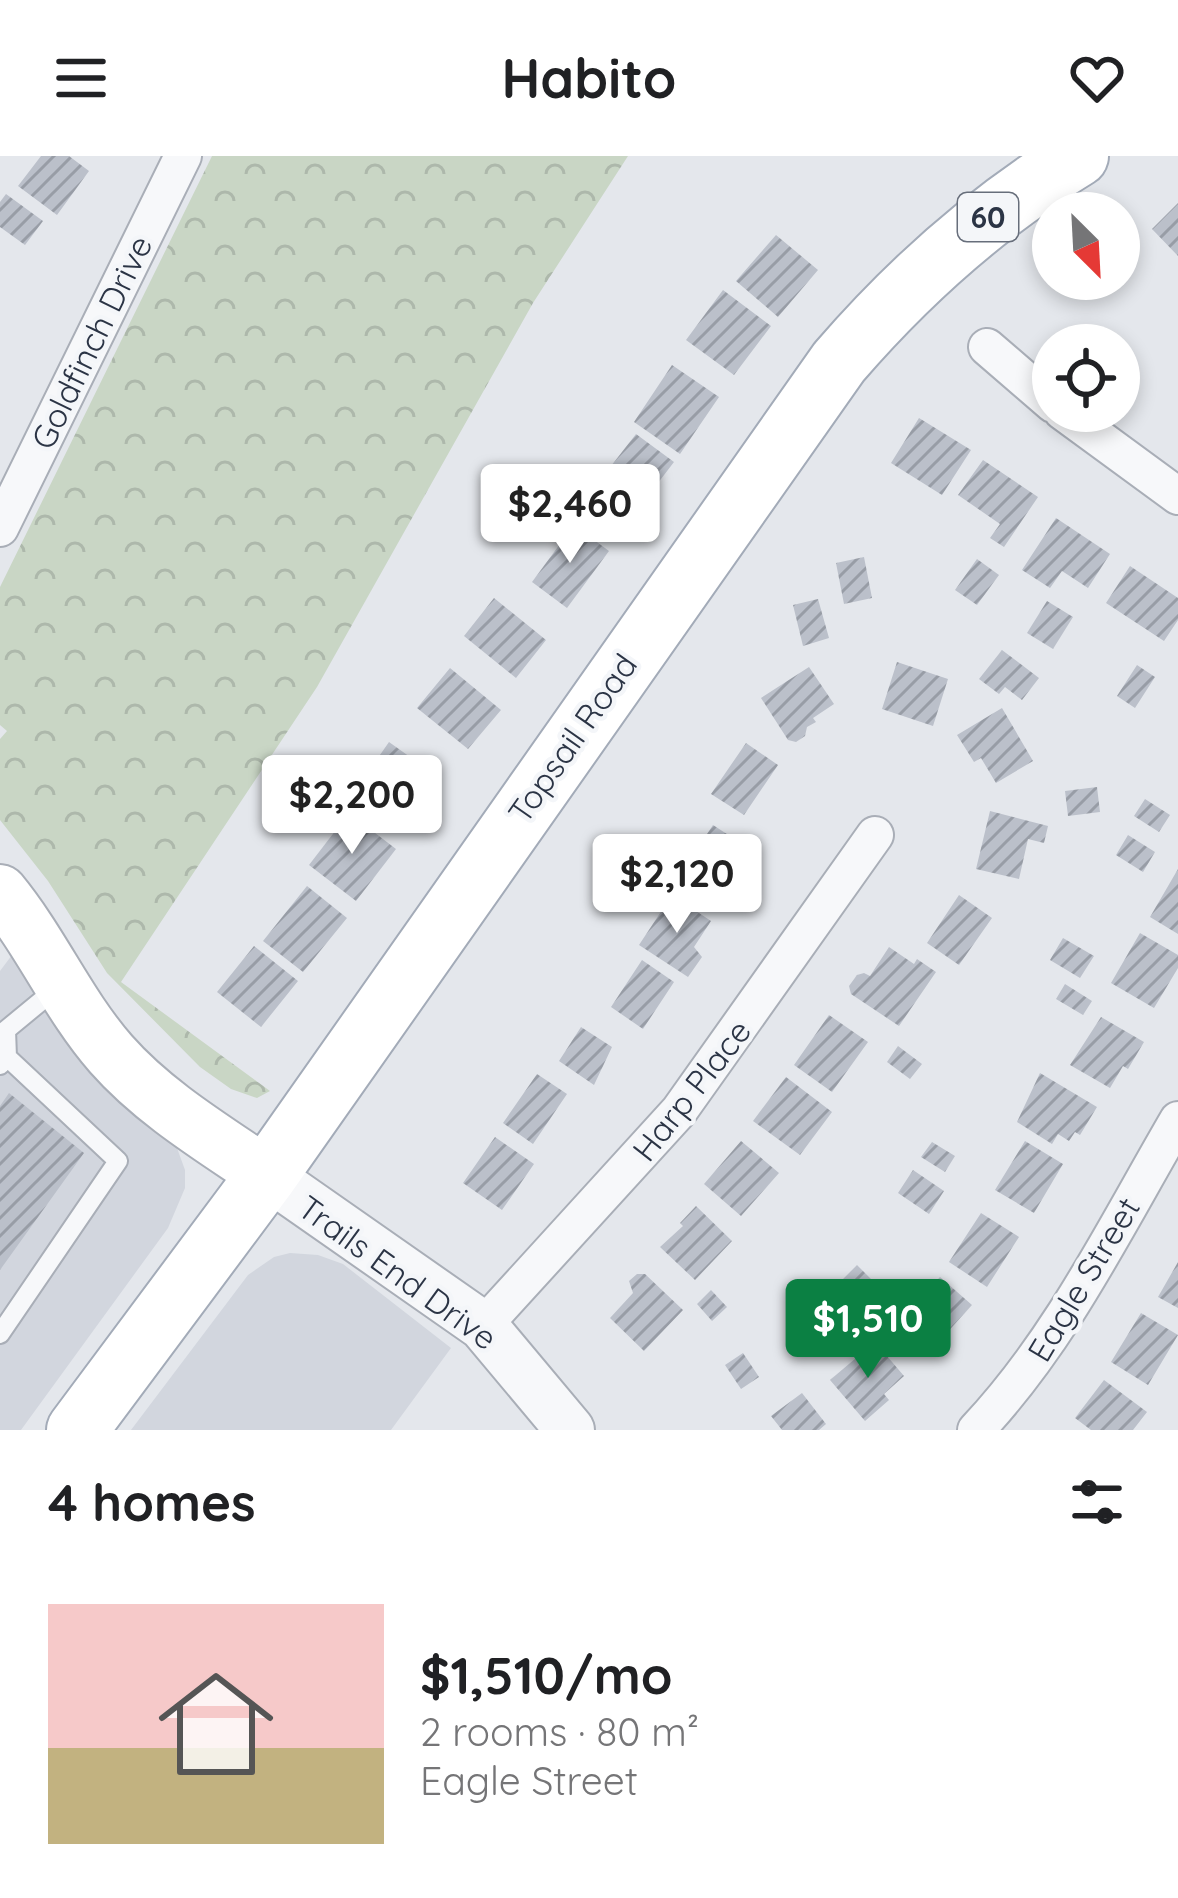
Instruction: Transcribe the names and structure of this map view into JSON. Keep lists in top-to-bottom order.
{
  "streets": {
    "main road": ["60", "Topsail Road"],
    "street": [
      "Goldfinch Drive",
      "Harp Place",
      "Trails End Drive",
      "Eagle Street"
    ]
  },
  "crossings": [
    ["Topsail Road", "Trails End Drive"],
    ["Harp Place", "Trails End Drive"]
  ],
  "north": "bottom right",
  "page": {
    "header": "Habito",
    "price": [
      "$2,460",
      "$2,200",
      "$2,120",
      "$1,510"
    ],
    "heading": "4 homes",
    "list": [
      {
        "name": "$1,510/mo",
        "note": "2 rooms · 80 m² · Eagle Street"
      }
    ]
  }
}
